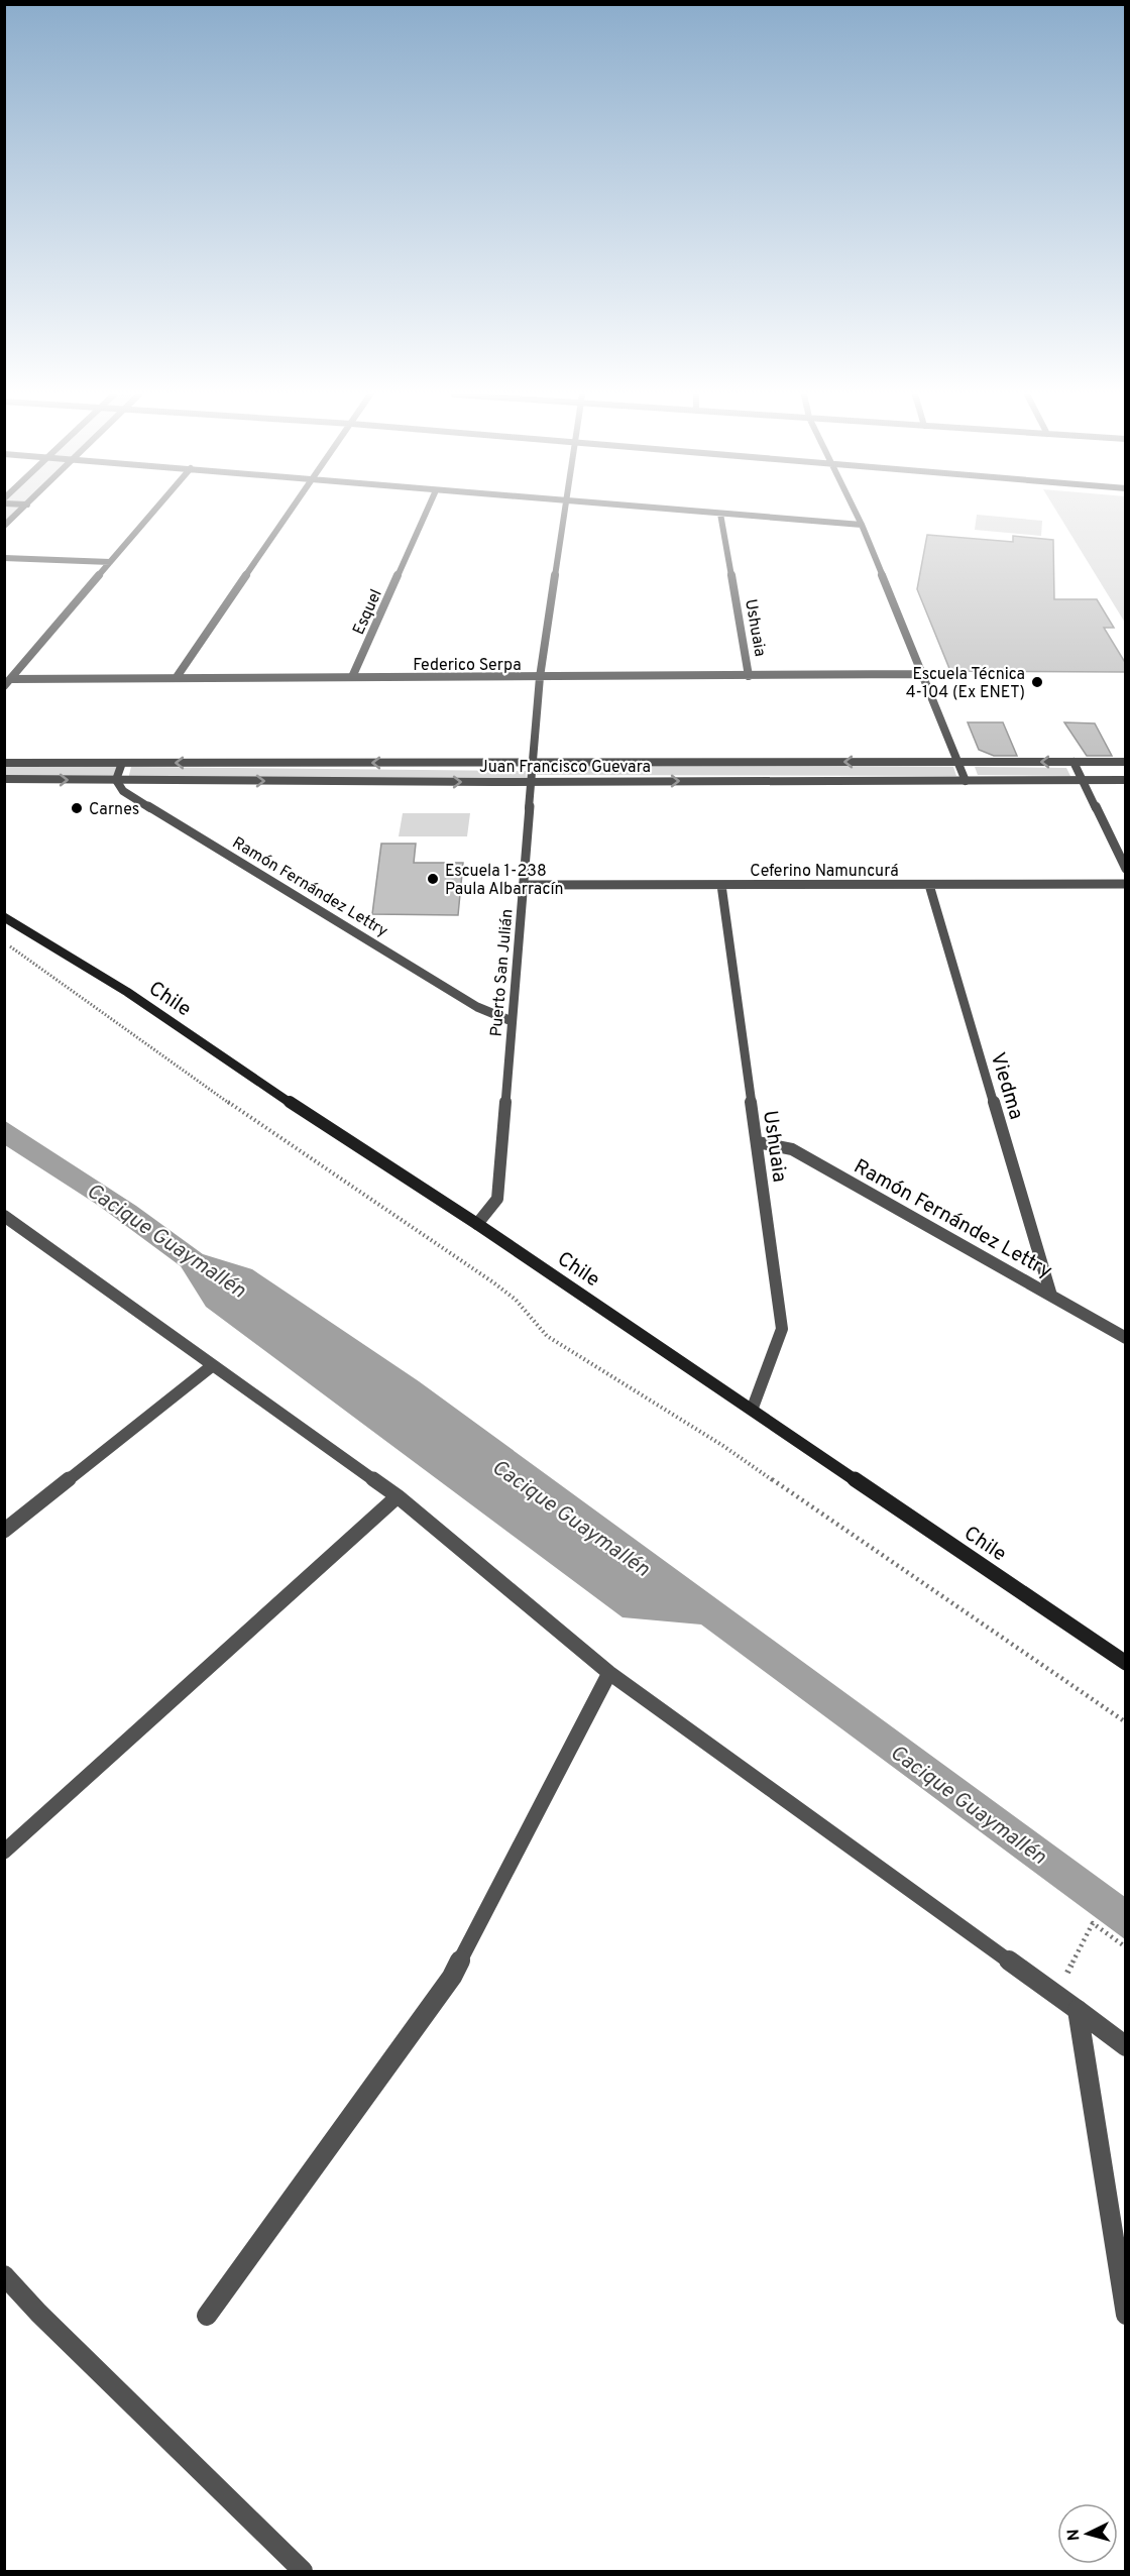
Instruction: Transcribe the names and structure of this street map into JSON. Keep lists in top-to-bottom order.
{
  "streets": {
    "main road": ["Chile"],
    "street": [
      "Esquel",
      "Ushuaia",
      "Federico Serpa",
      "Juan Francisco Guevara",
      "Ceferino Namuncurá",
      "Ramón Fernández Lettry",
      "Puerto San Julián",
      "Viedma"
    ]
  },
  "crossings": [
    ["Esquel", "Federico Serpa"],
    ["Ushuaia", "Federico Serpa"],
    ["Ushuaia", "Ceferino Namuncurá"],
    ["Ushuaia", "Ramón Fernández Lettry"],
    ["Ushuaia", "Chile"],
    ["Federico Serpa", "Puerto San Julián"],
    ["Juan Francisco Guevara", "Ramón Fernández Lettry"],
    ["Juan Francisco Guevara", "Puerto San Julián"],
    ["Ceferino Namuncurá", "Puerto San Julián"],
    ["Ceferino Namuncurá", "Viedma"],
    ["Ramón Fernández Lettry", "Puerto San Julián"],
    ["Ramón Fernández Lettry", "Viedma"],
    ["Puerto San Julián", "Chile"]
  ],
  "water": ["Cacique Guaymallén"],
  "places": ["Escuela Técnica 4-104 (Ex ENET)", "Carnes", "Escuela 1-238 Paula Albarracín"],
  "north": "left"
}
